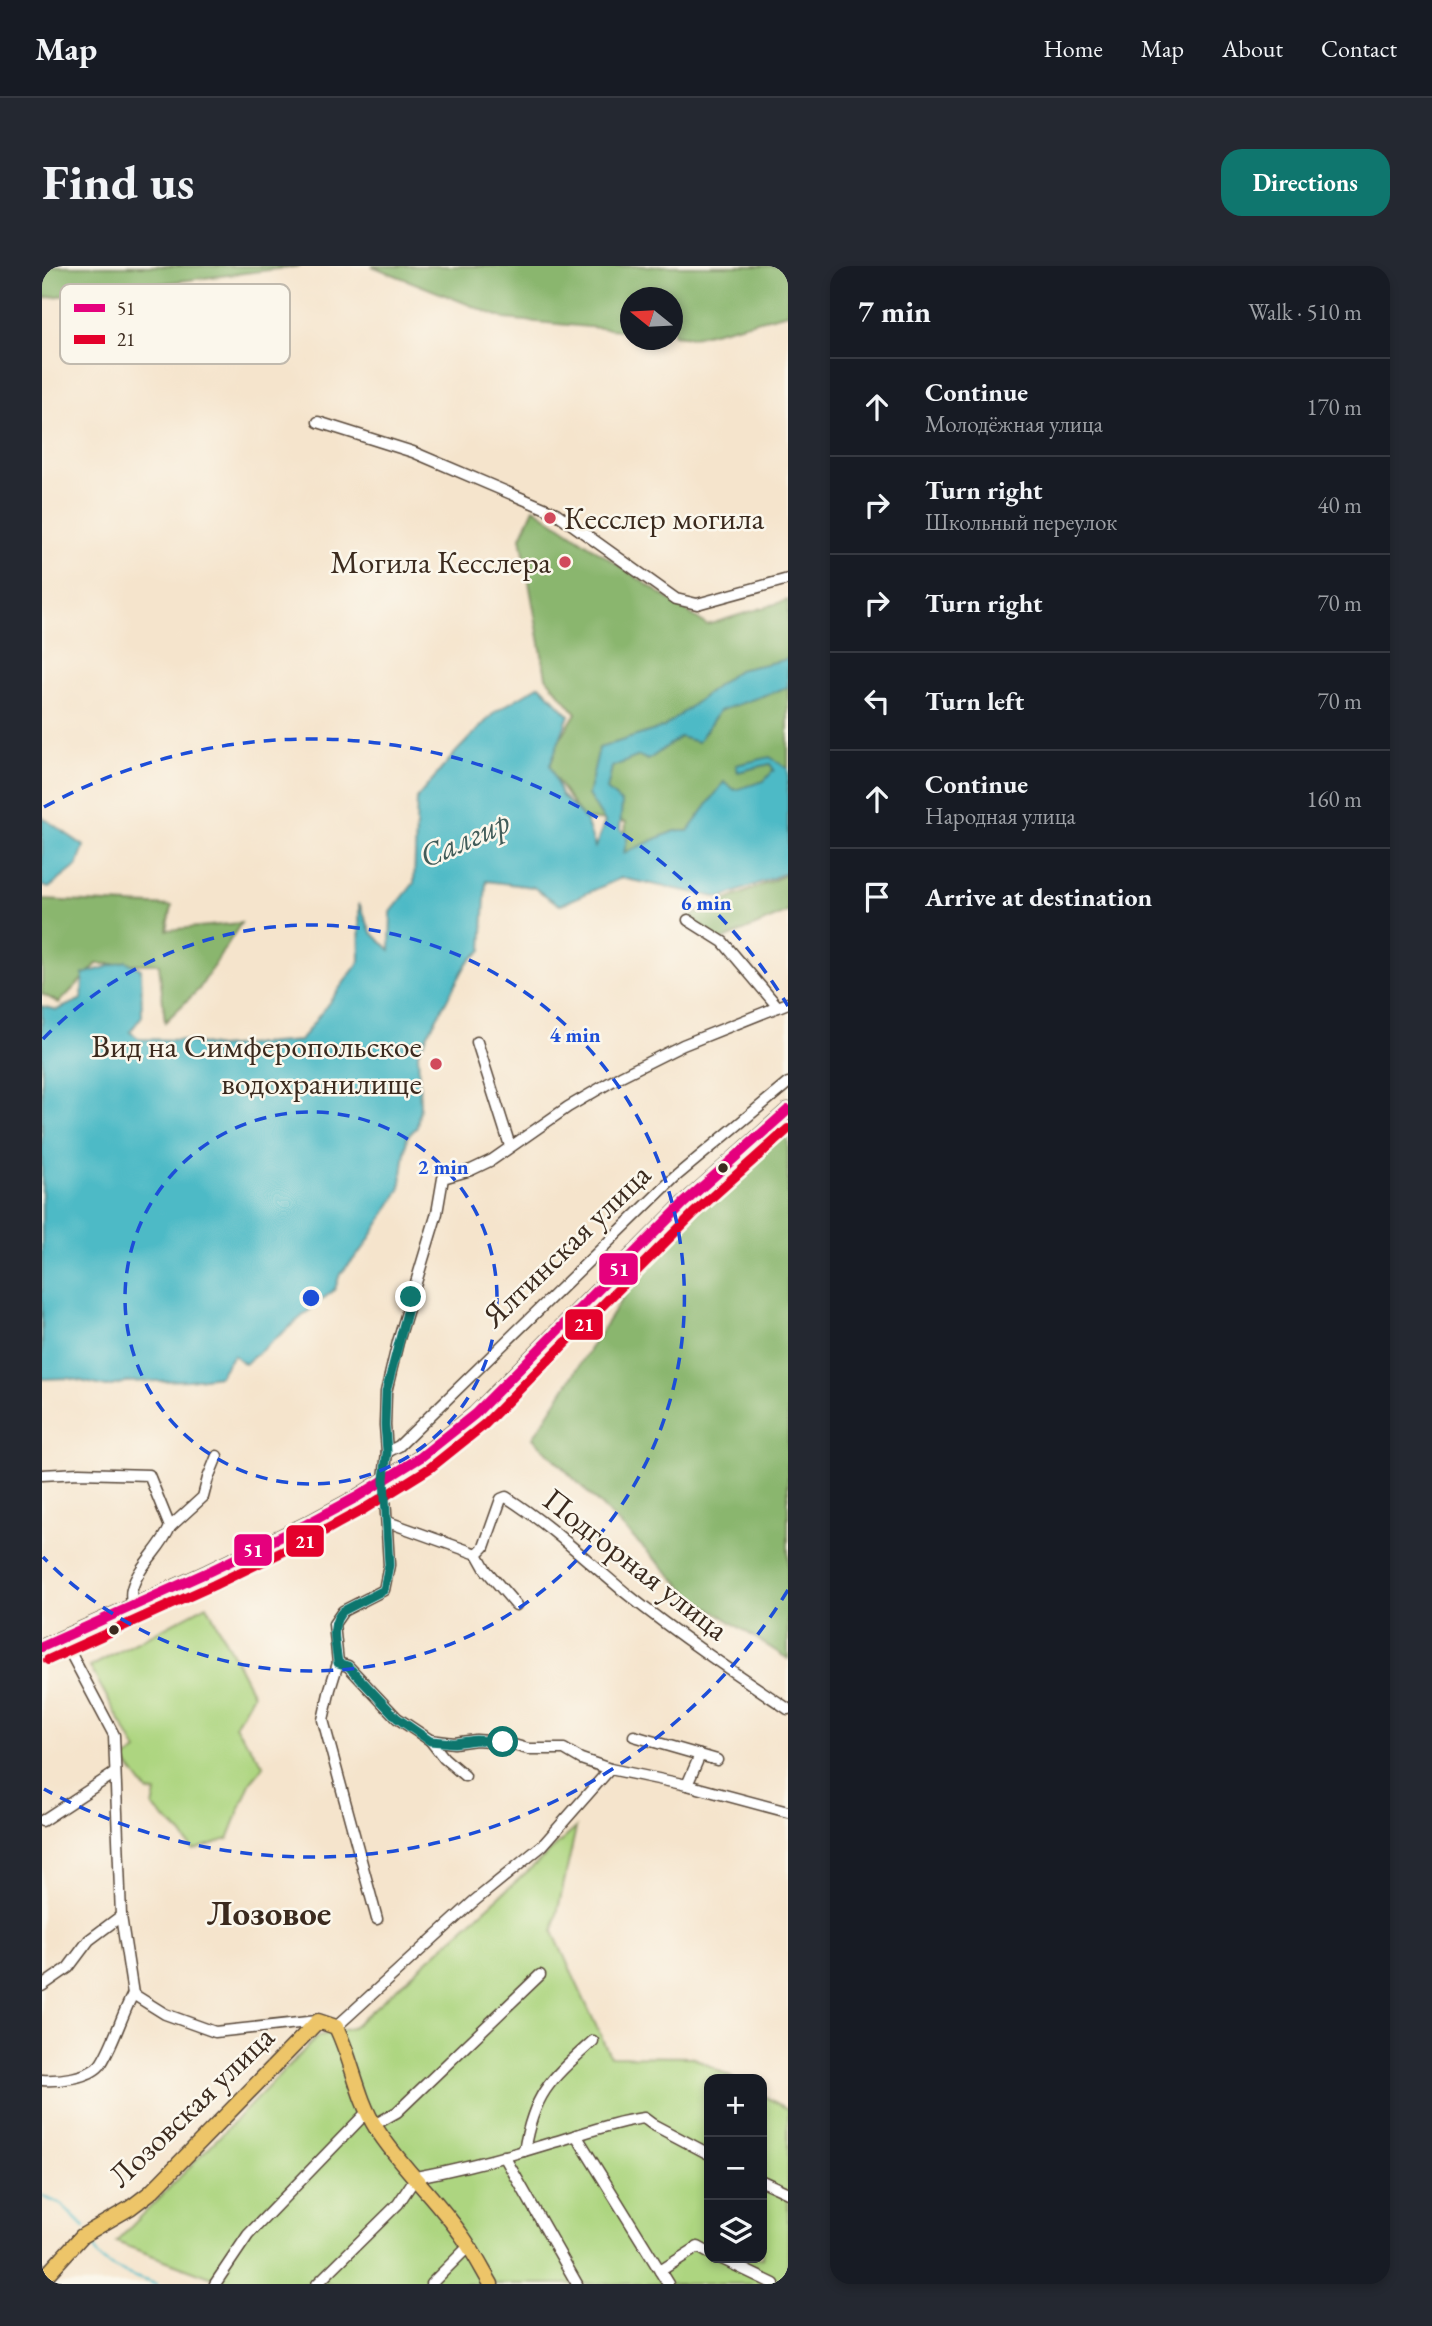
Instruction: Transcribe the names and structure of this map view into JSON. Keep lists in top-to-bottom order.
{
  "streets": {
    "main road": ["Лозовская улица"],
    "street": ["Ялтинская улица", "Подгорная улица"]
  },
  "districts": ["Лозовое"],
  "water": ["Салгир"],
  "places": ["Кесслер могила", "Могила Кесслера", "Вид на Симферопольское водохранилище"],
  "lines": ["transit line 51", "transit line 21"],
  "legend": ["51", "21"],
  "north": "left",
  "page": {
    "header": "Map",
    "nav": [
      "Home",
      "Map",
      "About",
      "Contact"
    ],
    "buttons": "Directions",
    "title": "Find us",
    "heading": ["7 min", "Walk · 510 m"],
    "list": [
      ["Continue", "Молодёжная улица", "170 m"],
      ["Turn right", "Школьный переулок", "40 m"],
      ["Turn right", "70 m"],
      ["Turn left", "70 m"],
      ["Continue", "Народная улица", "160 m"],
      "Arrive at destination"
    ],
    "map_buttons": ["+", "−"]
  },
  "rings": ["6 min", "4 min", "2 min"]
}
